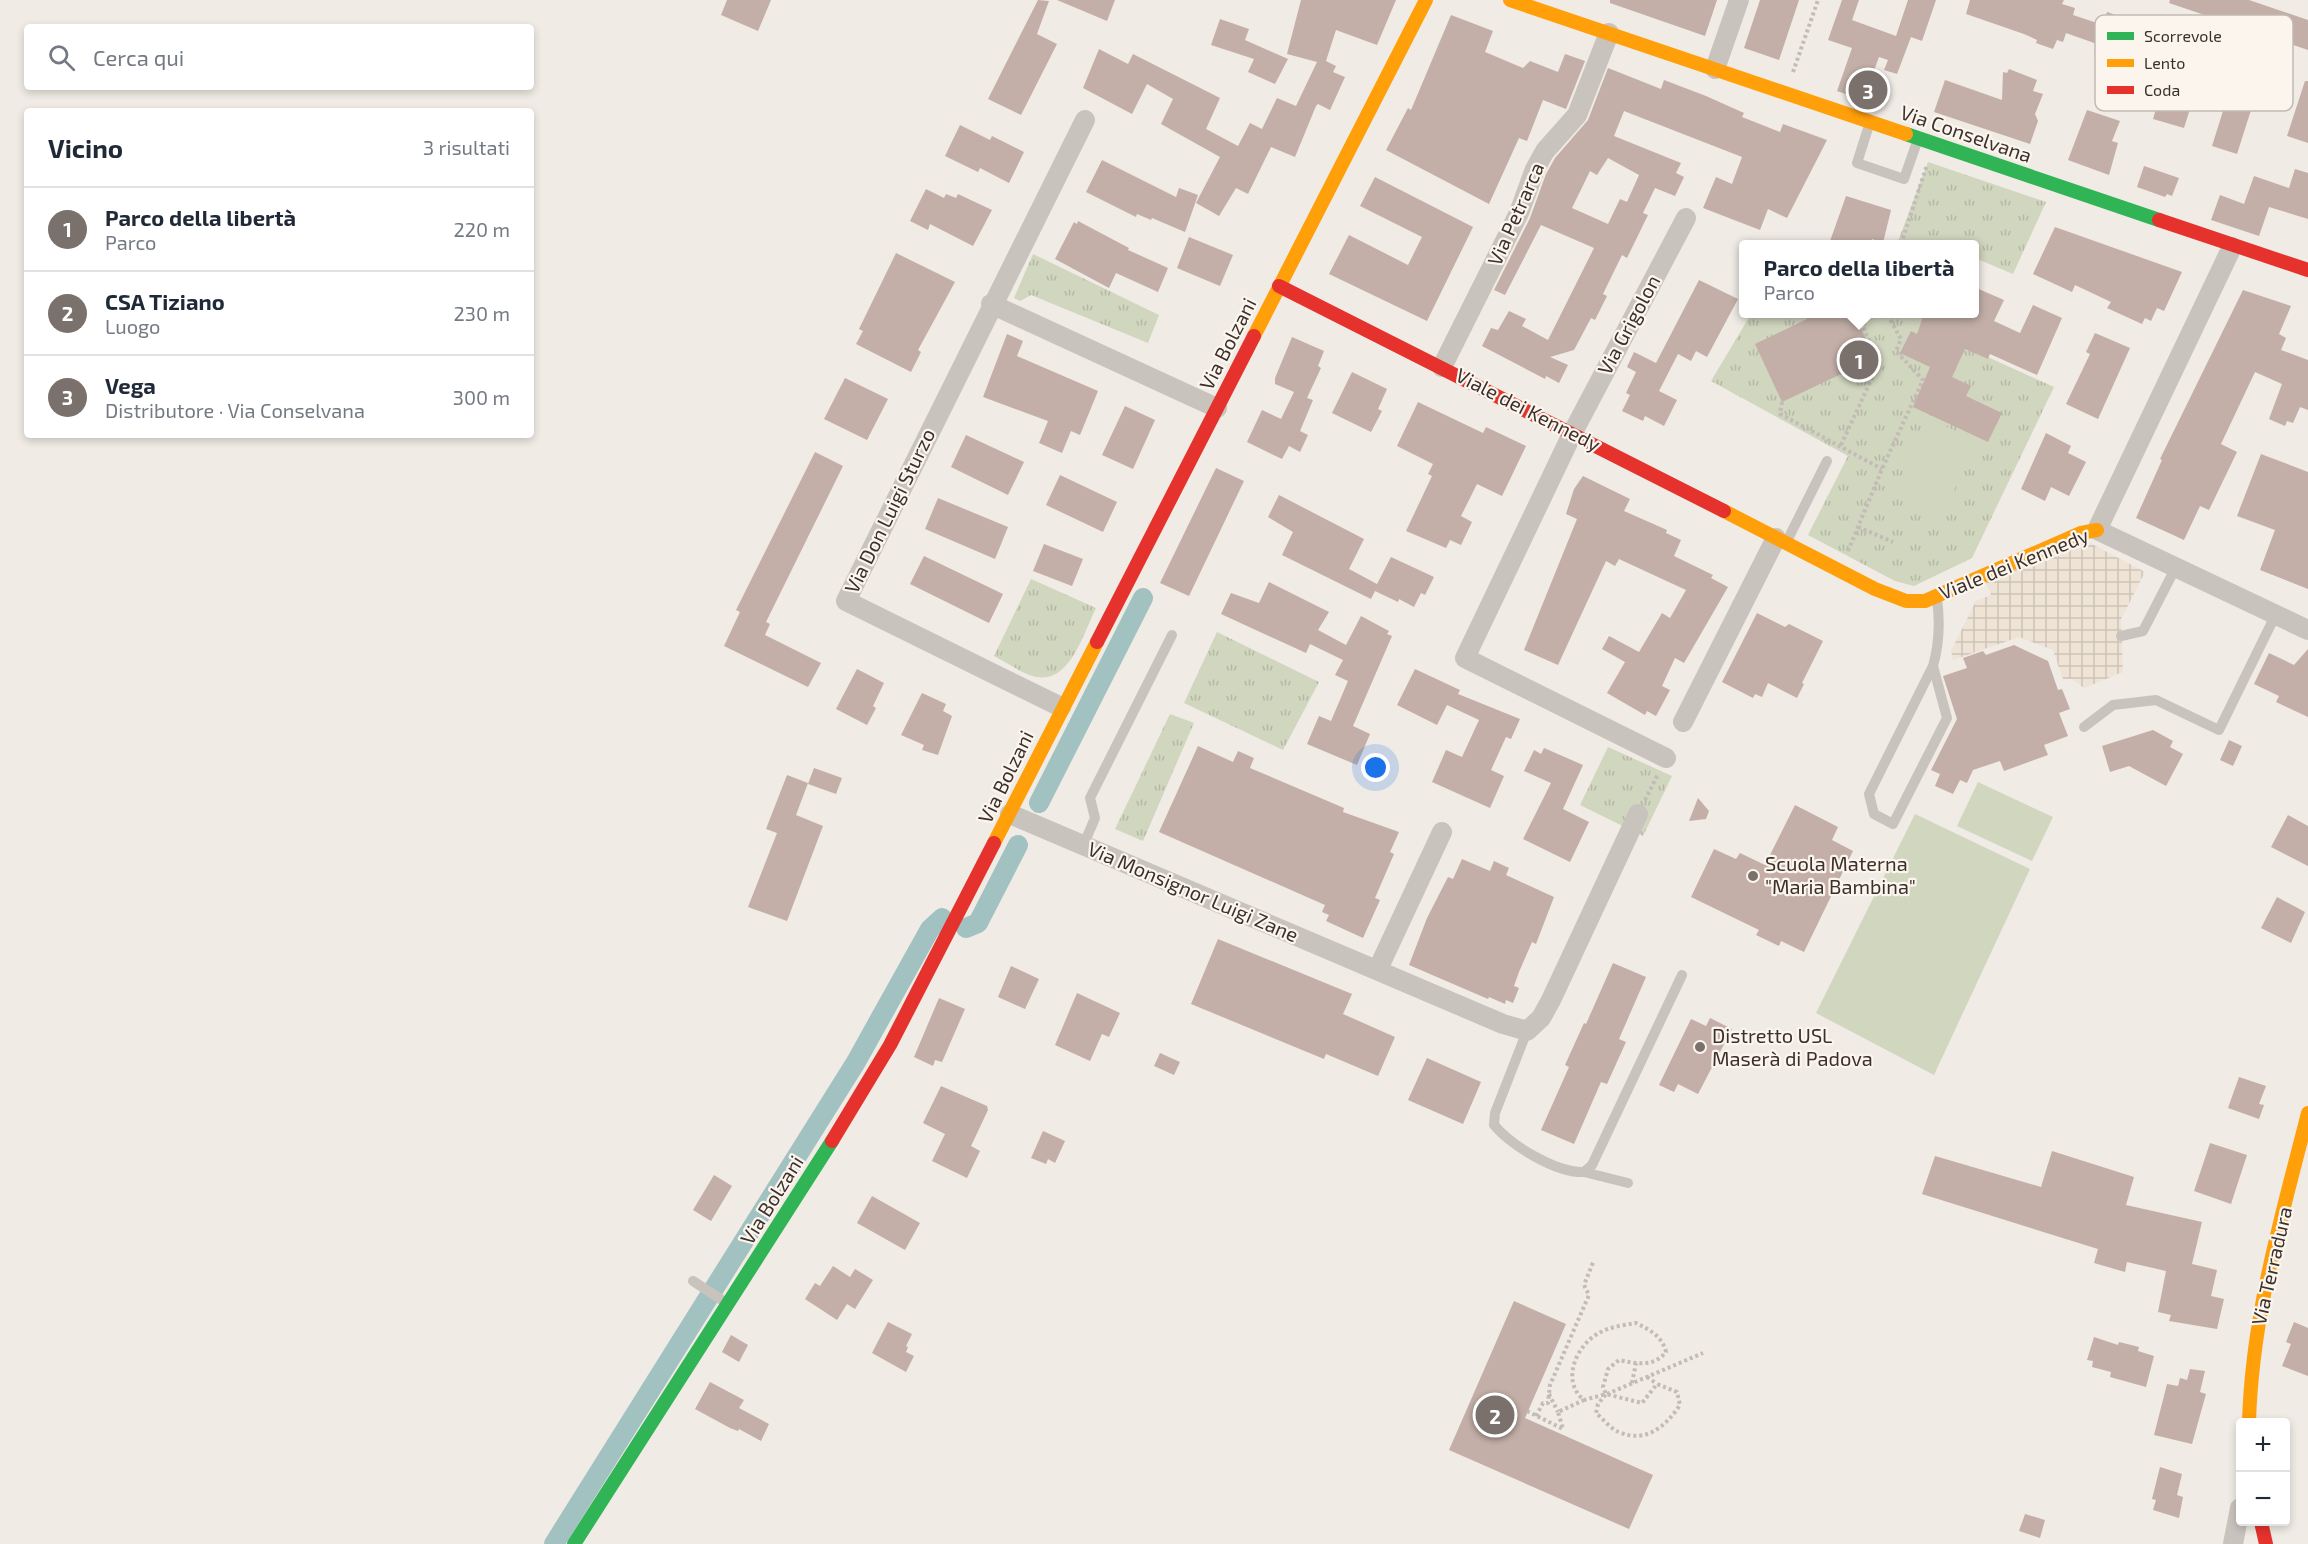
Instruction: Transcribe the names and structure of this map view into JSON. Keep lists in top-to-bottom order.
{
  "streets": {
    "street": [
      "Via Conselvana",
      "Via Petrarca",
      "Via Grigolon",
      "Via Bolzani",
      "Viale dei Kennedy",
      "Via Don Luigi Sturzo",
      "Via Monsignor Luigi Zane",
      "Via Terradura"
    ]
  },
  "crossings": [
    ["Via Conselvana", "Via Petrarca"],
    ["Via Conselvana", "Viale dei Kennedy"],
    ["Via Petrarca", "Viale dei Kennedy"],
    ["Via Grigolon", "Viale dei Kennedy"],
    ["Via Bolzani", "Viale dei Kennedy"],
    ["Via Bolzani", "Via Don Luigi Sturzo"],
    ["Via Bolzani", "Via Monsignor Luigi Zane"]
  ],
  "places": ["Scuola Materna \"Maria Bambina\"", "Distretto USL Maserà di Padova"],
  "legend": ["Scorrevole", "Lento", "Coda"],
  "page": {
    "search": "Cerca qui",
    "pins": ["3", "1", "2"],
    "heading": ["Vicino", "3 risultati"],
    "list": [
      {
        "mark": "1",
        "name": "Parco della libertà",
        "note": "Parco",
        "value": "220 m"
      },
      {
        "mark": "2",
        "name": "CSA Tiziano",
        "note": "Luogo",
        "value": "230 m"
      },
      {
        "mark": "3",
        "name": "Vega",
        "note": "Distributore · Via Conselvana",
        "value": "300 m"
      }
    ],
    "popup": ["Parco della libertà", "Parco"],
    "map_buttons": ["+", "−"]
  }
}
